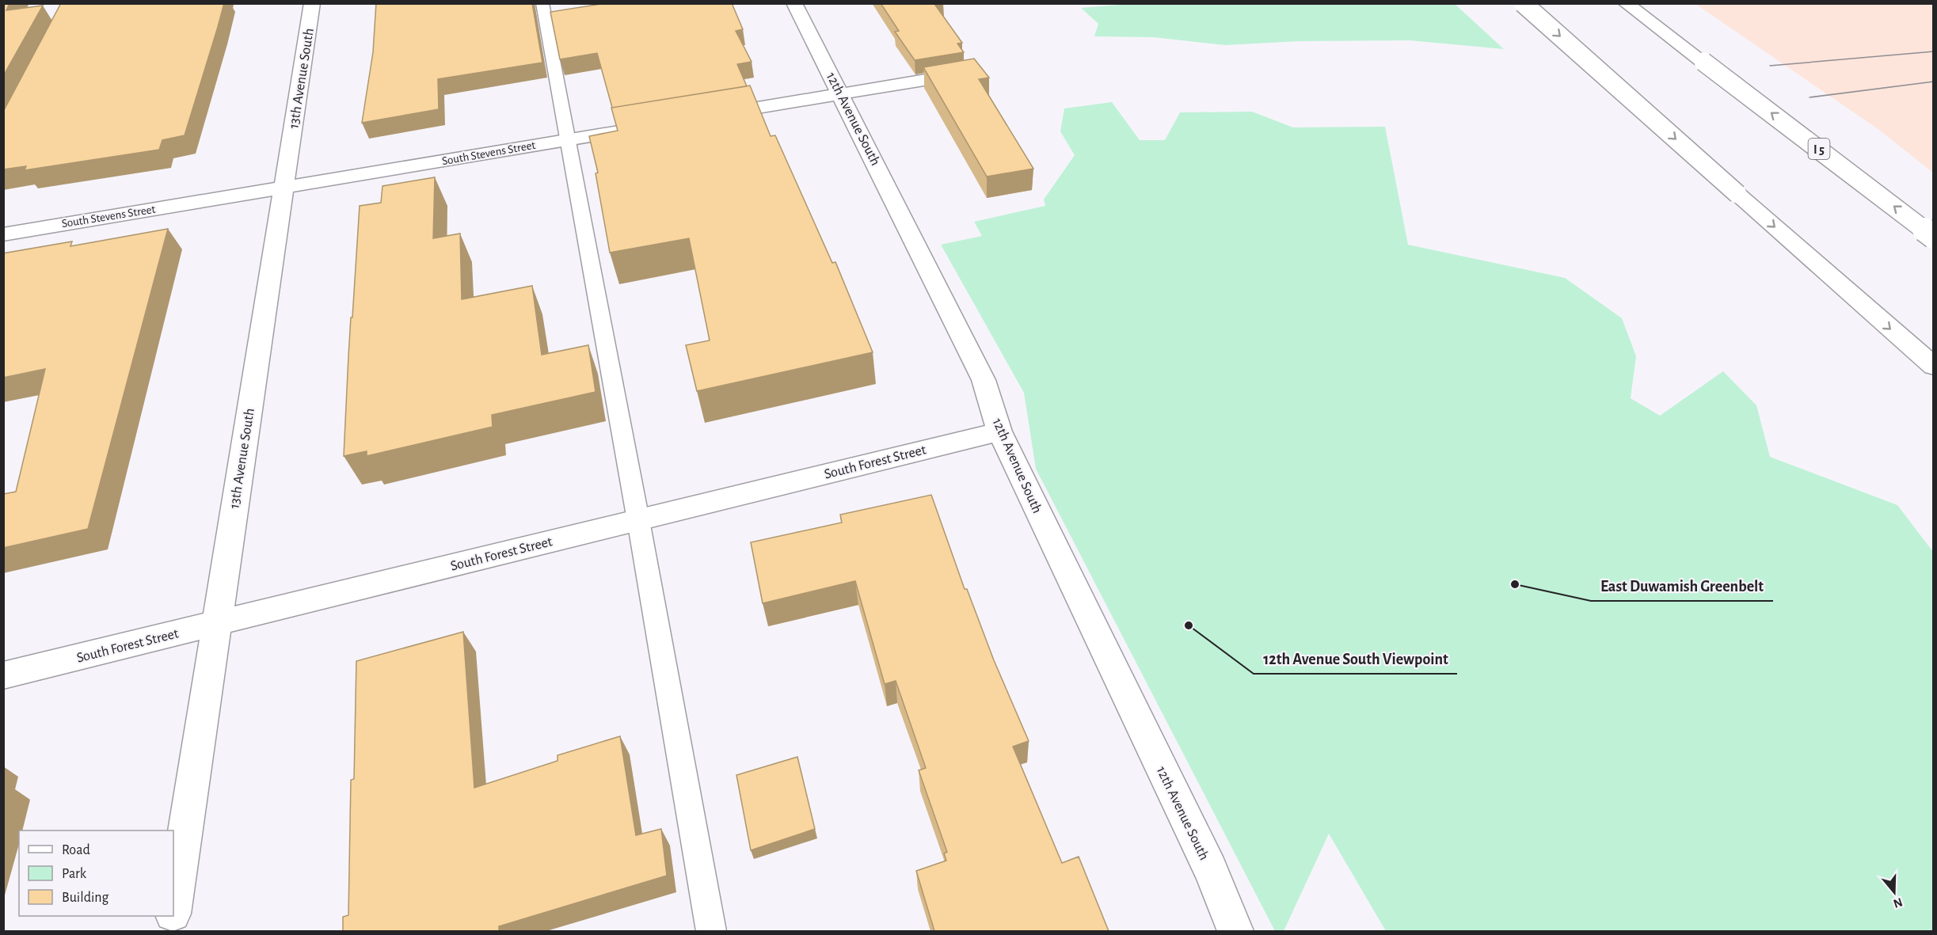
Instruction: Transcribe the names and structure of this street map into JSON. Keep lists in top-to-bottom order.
{
  "streets": {
    "main road": [
      "13th Avenue South",
      "12th Avenue South",
      "I 5",
      "South Stevens Street",
      "South Forest Street"
    ]
  },
  "crossings": [
    ["13th Avenue South", "South Stevens Street"],
    ["13th Avenue South", "South Forest Street"],
    ["12th Avenue South", "South Forest Street"]
  ],
  "places": ["East Duwamish Greenbelt", "12th Avenue South Viewpoint"],
  "legend": ["Road", "Park", "Building"],
  "north": "bottom"
}
